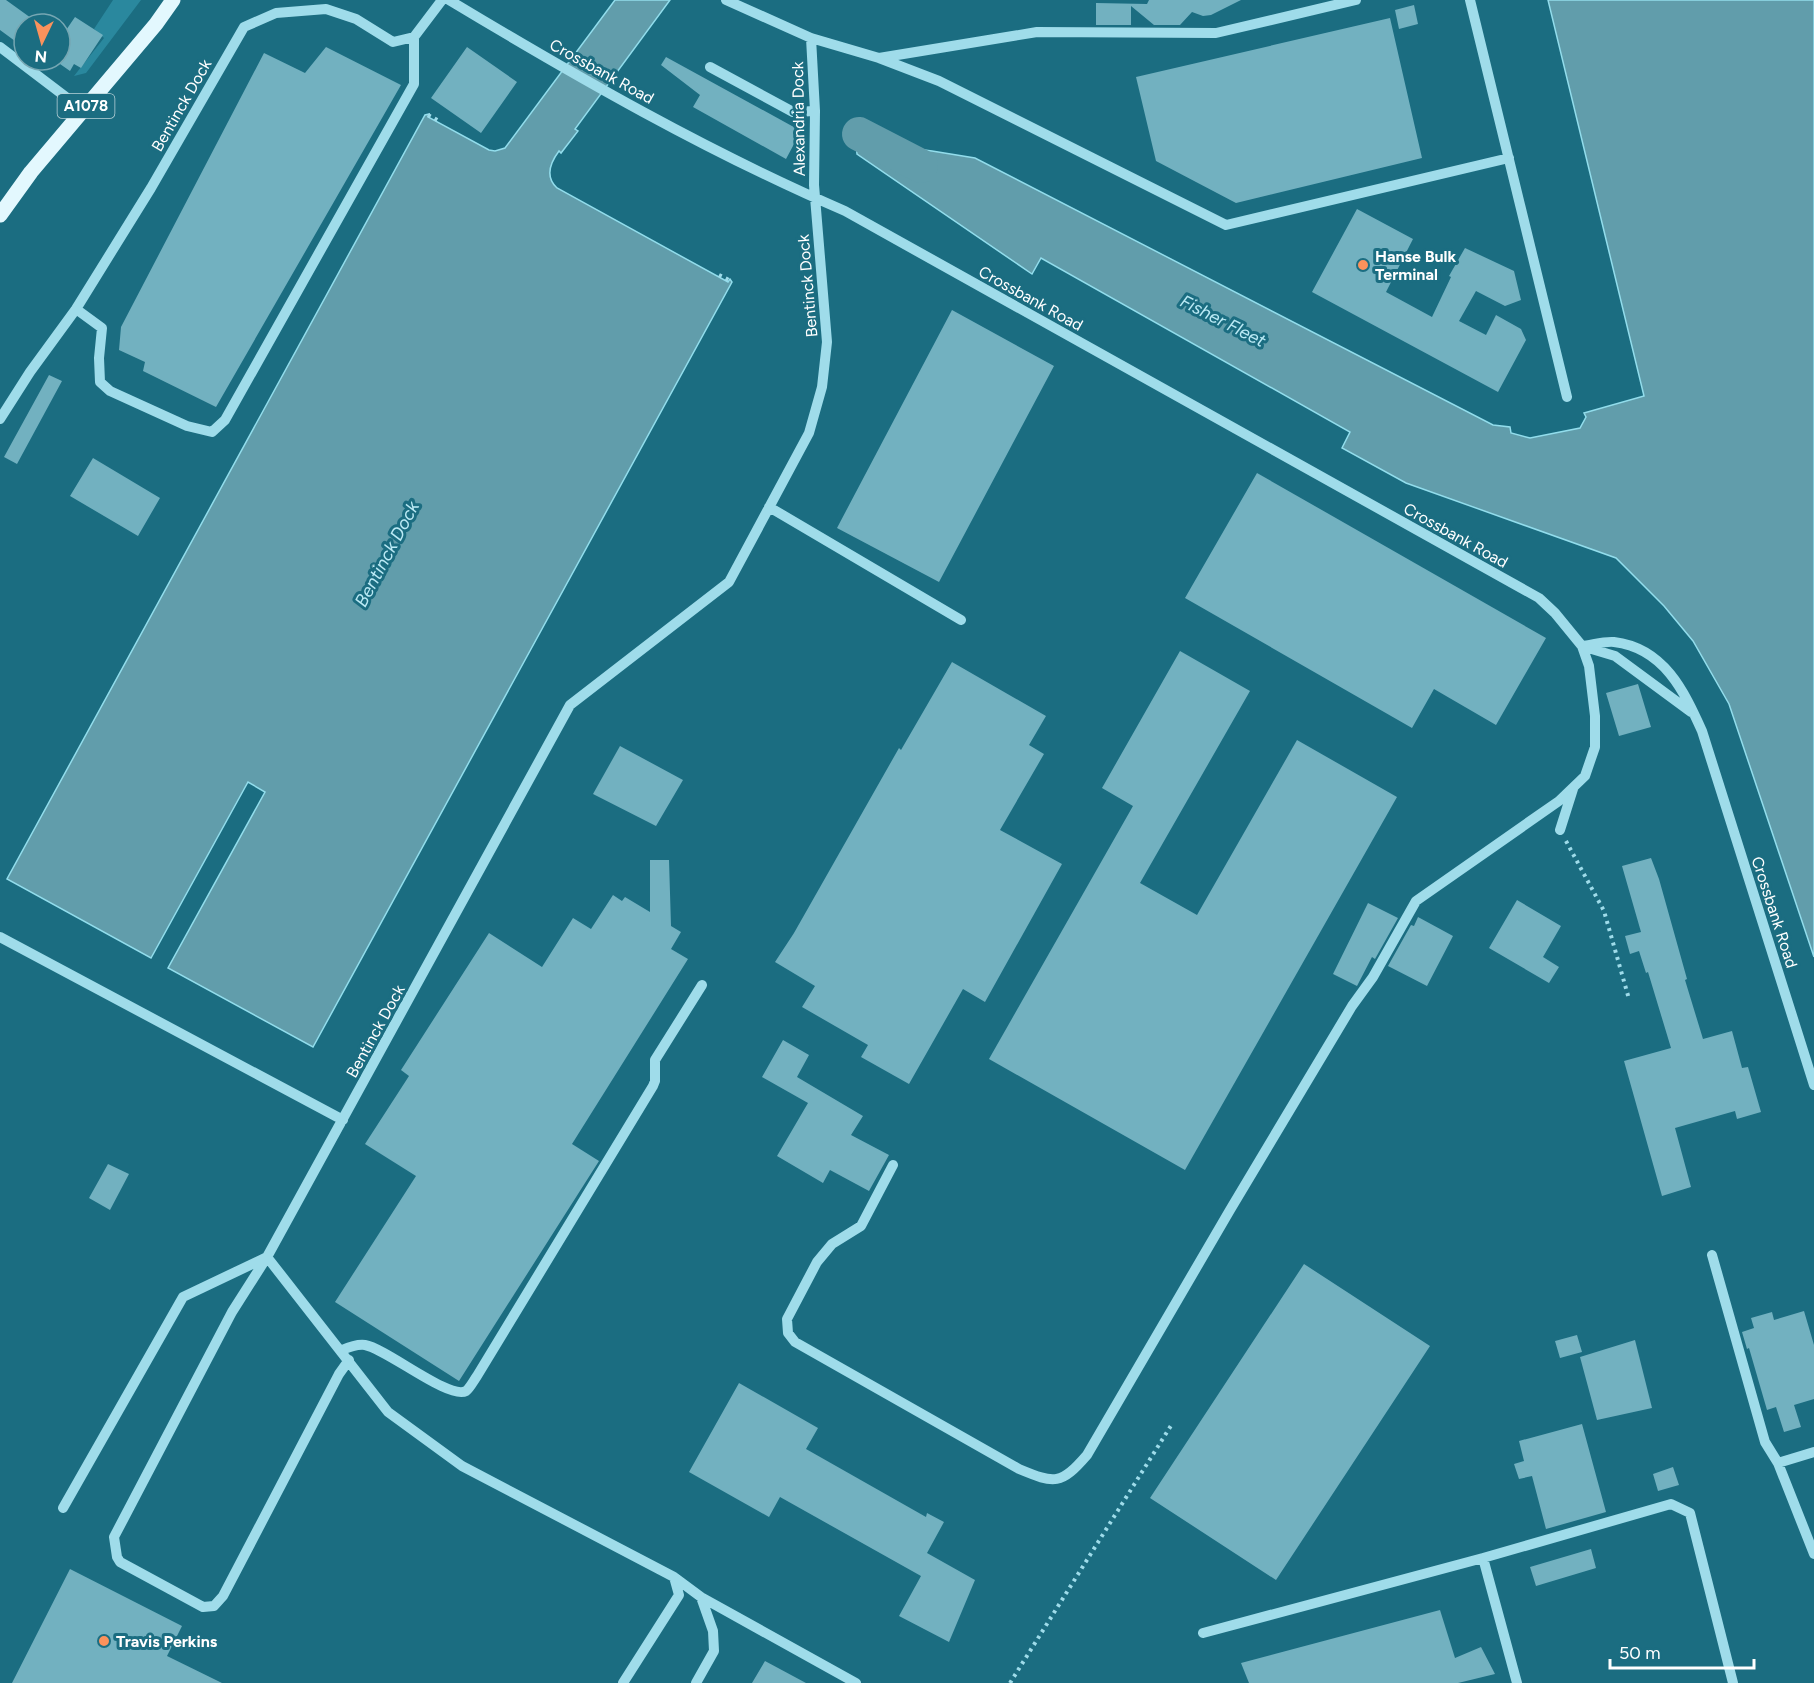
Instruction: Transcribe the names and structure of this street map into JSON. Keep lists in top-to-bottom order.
{
  "streets": {
    "main road": ["A1078"],
    "street": ["Crossbank Road", "Bentinck Dock", "Alexandria Dock"]
  },
  "crossings": [
    ["Crossbank Road", "Bentinck Dock"],
    ["Crossbank Road", "Alexandria Dock"],
    ["Bentinck Dock", "Alexandria Dock"]
  ],
  "water": ["Fisher Fleet", "Bentinck Dock"],
  "places": ["Hanse Bulk Terminal", "Travis Perkins"],
  "scale_bar": "50 m",
  "north": "bottom"
}
